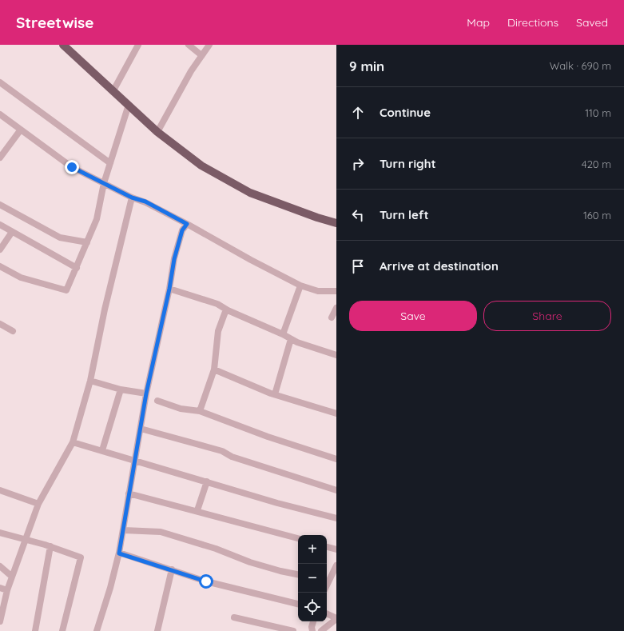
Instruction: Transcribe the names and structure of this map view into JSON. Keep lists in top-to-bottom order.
{
  "page": {
    "header": "Streetwise",
    "nav": ["Map", "Directions", "Saved"],
    "heading": ["9 min", "Walk · 690 m"],
    "list": [
      ["Continue", "110 m"],
      ["Turn right", "420 m"],
      ["Turn left", "160 m"],
      "Arrive at destination"
    ],
    "buttons": ["Save", "Share"],
    "map_buttons": ["+", "−"]
  }
}
